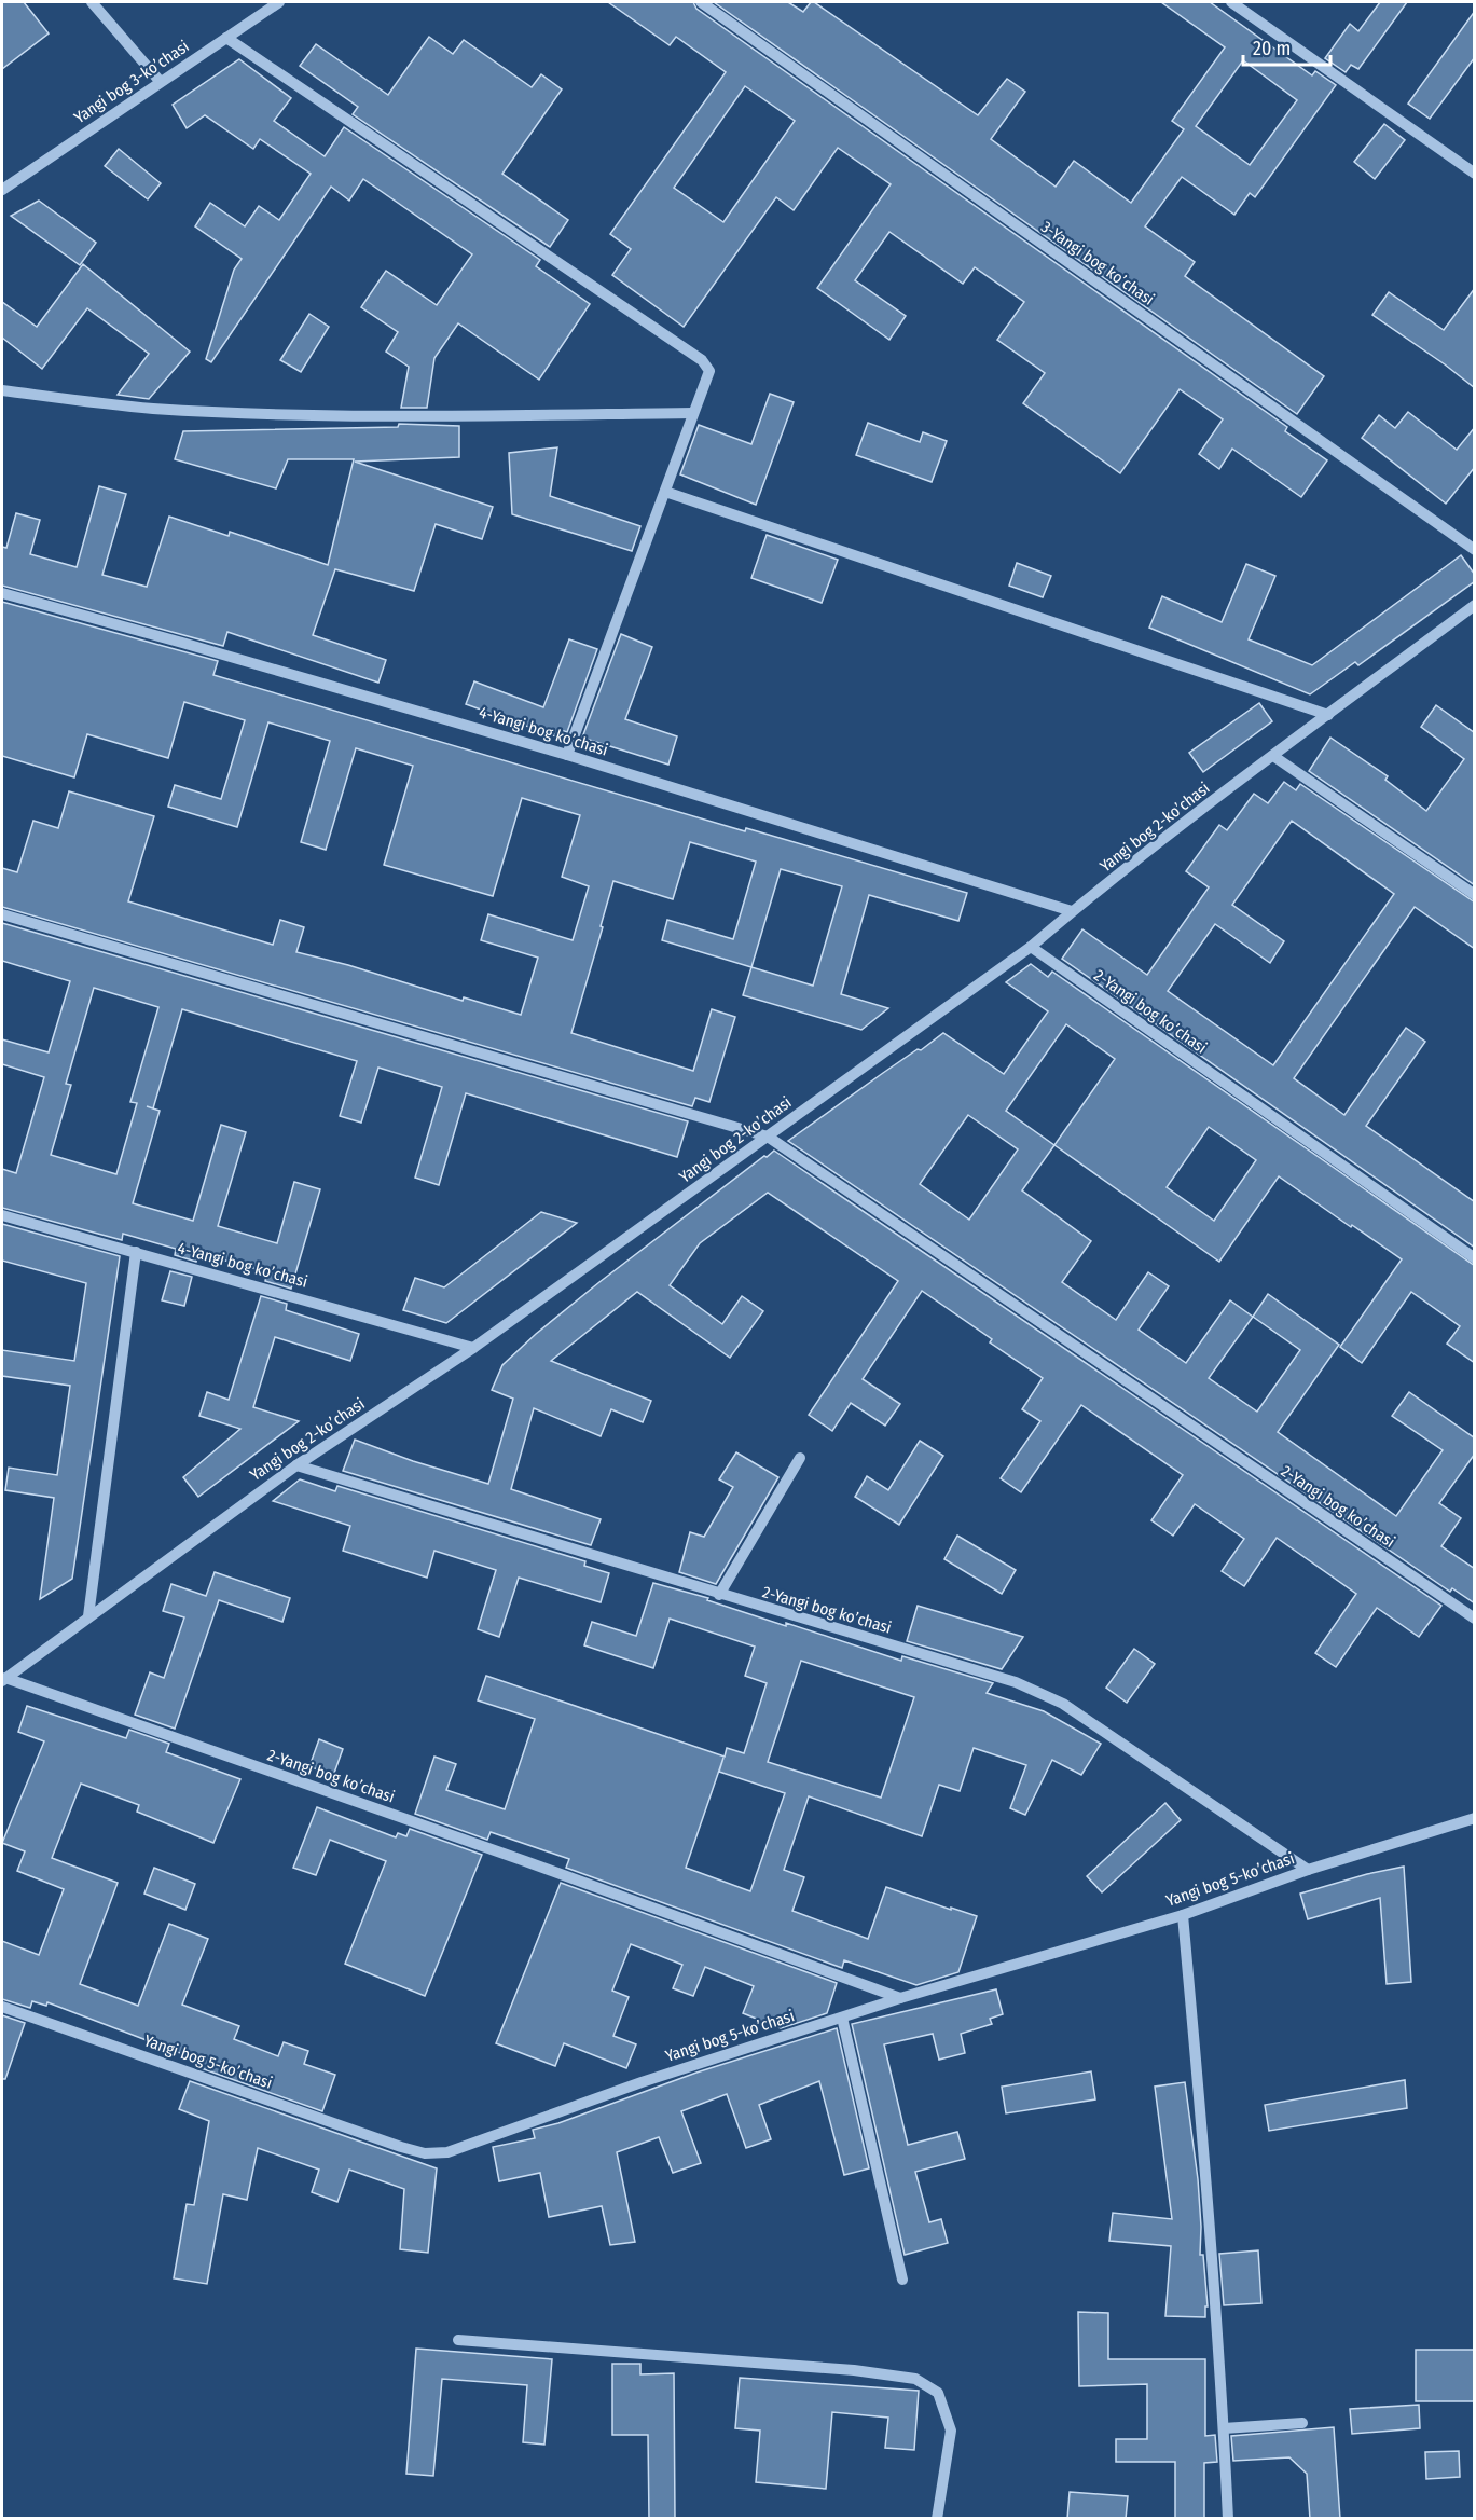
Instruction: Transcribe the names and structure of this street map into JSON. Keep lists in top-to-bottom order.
{
  "streets": {
    "street": [
      "Yangi bog 3-koʼchasi",
      "3-Yangi bog koʼchasi",
      "4-Yangi bog koʼchasi",
      "Yangi bog 2-koʼchasi",
      "2-Yangi bog koʼchasi",
      "Yangi bog 5-koʼchasi"
    ]
  },
  "crossings": [
    ["4-Yangi bog koʼchasi", "Yangi bog 2-koʼchasi"],
    ["Yangi bog 2-koʼchasi", "2-Yangi bog koʼchasi"],
    ["2-Yangi bog koʼchasi", "Yangi bog 5-koʼchasi"]
  ],
  "scale_bar": "20 m"
}
